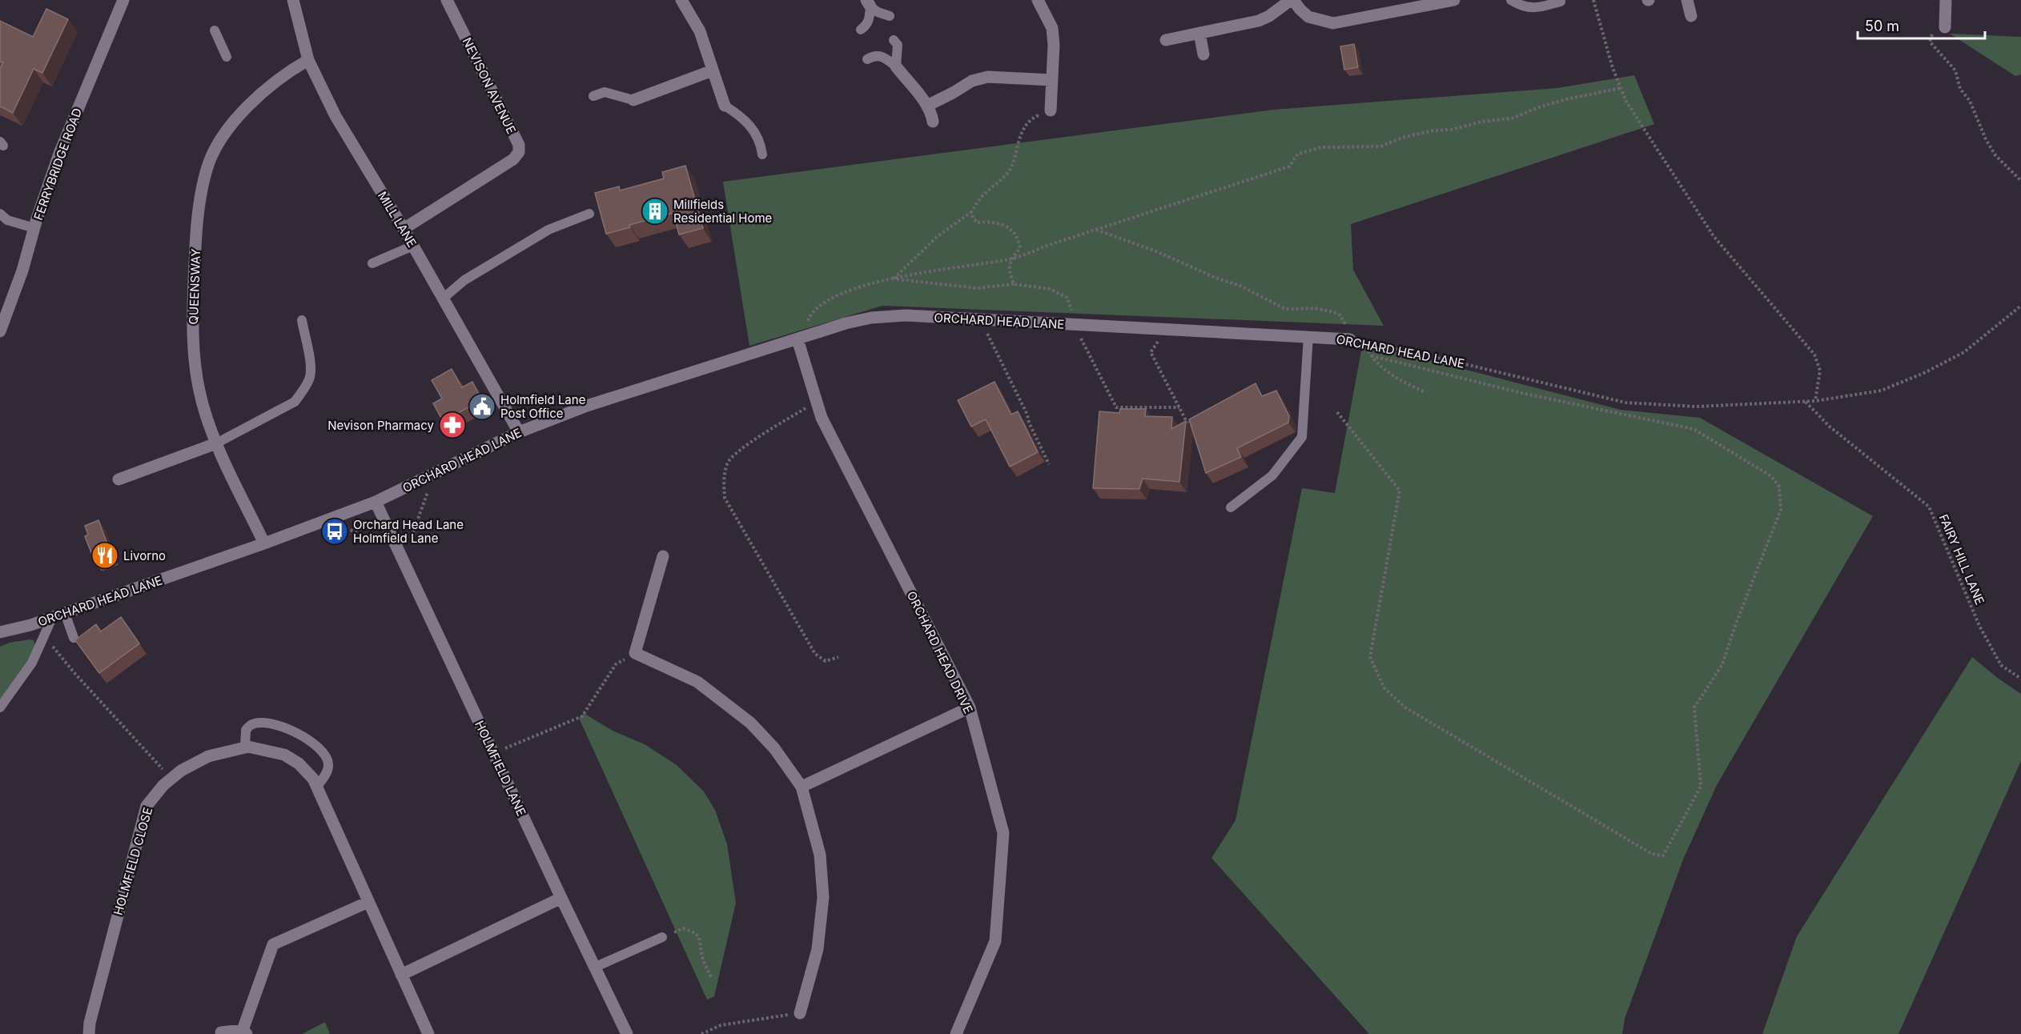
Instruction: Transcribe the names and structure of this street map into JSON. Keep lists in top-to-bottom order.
{
  "streets": {
    "street": [
      "NEVISON AVENUE",
      "FERRYBRIDGE ROAD",
      "MILL LANE",
      "QUEENSWAY",
      "ORCHARD HEAD LANE",
      "ORCHARD HEAD DRIVE",
      "HOLMFIELD LANE",
      "HOLMFIELD CLOSE"
    ],
    "path": ["FAIRY HILL LANE"]
  },
  "crossings": [
    ["NEVISON AVENUE", "MILL LANE"],
    ["MILL LANE", "QUEENSWAY"],
    ["MILL LANE", "ORCHARD HEAD LANE"],
    ["QUEENSWAY", "ORCHARD HEAD LANE"],
    ["ORCHARD HEAD LANE", "FAIRY HILL LANE"],
    ["ORCHARD HEAD LANE", "ORCHARD HEAD DRIVE"],
    ["ORCHARD HEAD LANE", "HOLMFIELD LANE"]
  ],
  "places": {
    "building": ["Millfields Residential Home"],
    "public building": ["Holmfield Lane Post Office"],
    "pharmacy": ["Nevison Pharmacy"],
    "bus stop": ["Orchard Head Lane Holmfield Lane"],
    "restaurant": ["Livorno"]
  },
  "scale_bar": "50 m"
}
